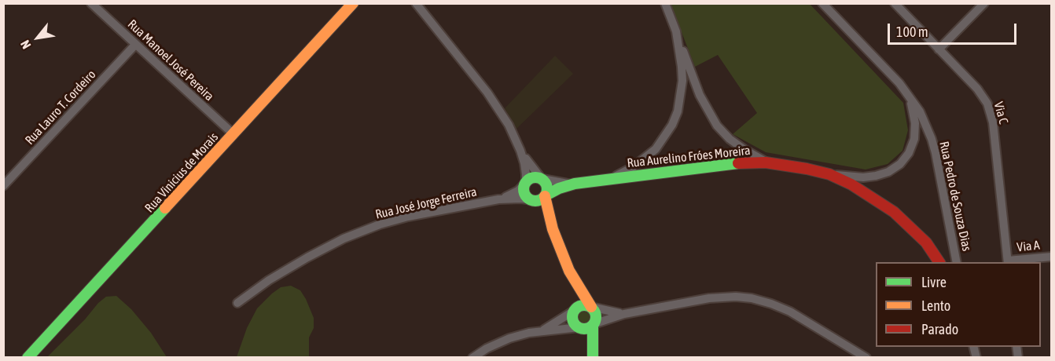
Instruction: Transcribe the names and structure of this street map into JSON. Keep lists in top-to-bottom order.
{
  "streets": {
    "street": [
      "Rua Manoel José Pereira",
      "Rua Lauro T. Cordeiro",
      "Via C",
      "Rua Aurelino Fróes Moreira",
      "Rua Vinicius de Morais",
      "Rua Pedro de Souza Dias",
      "Rua José Jorge Ferreira",
      "Via A"
    ]
  },
  "crossings": [
    ["Rua Manoel José Pereira", "Rua Lauro T. Cordeiro"],
    ["Rua Manoel José Pereira", "Rua Vinicius de Morais"],
    ["Via C", "Via A"],
    ["Rua Aurelino Fróes Moreira", "Rua José Jorge Ferreira"]
  ],
  "legend": ["Livre", "Lento", "Parado"],
  "scale_bar": "100 m",
  "north": "bottom left"
}
